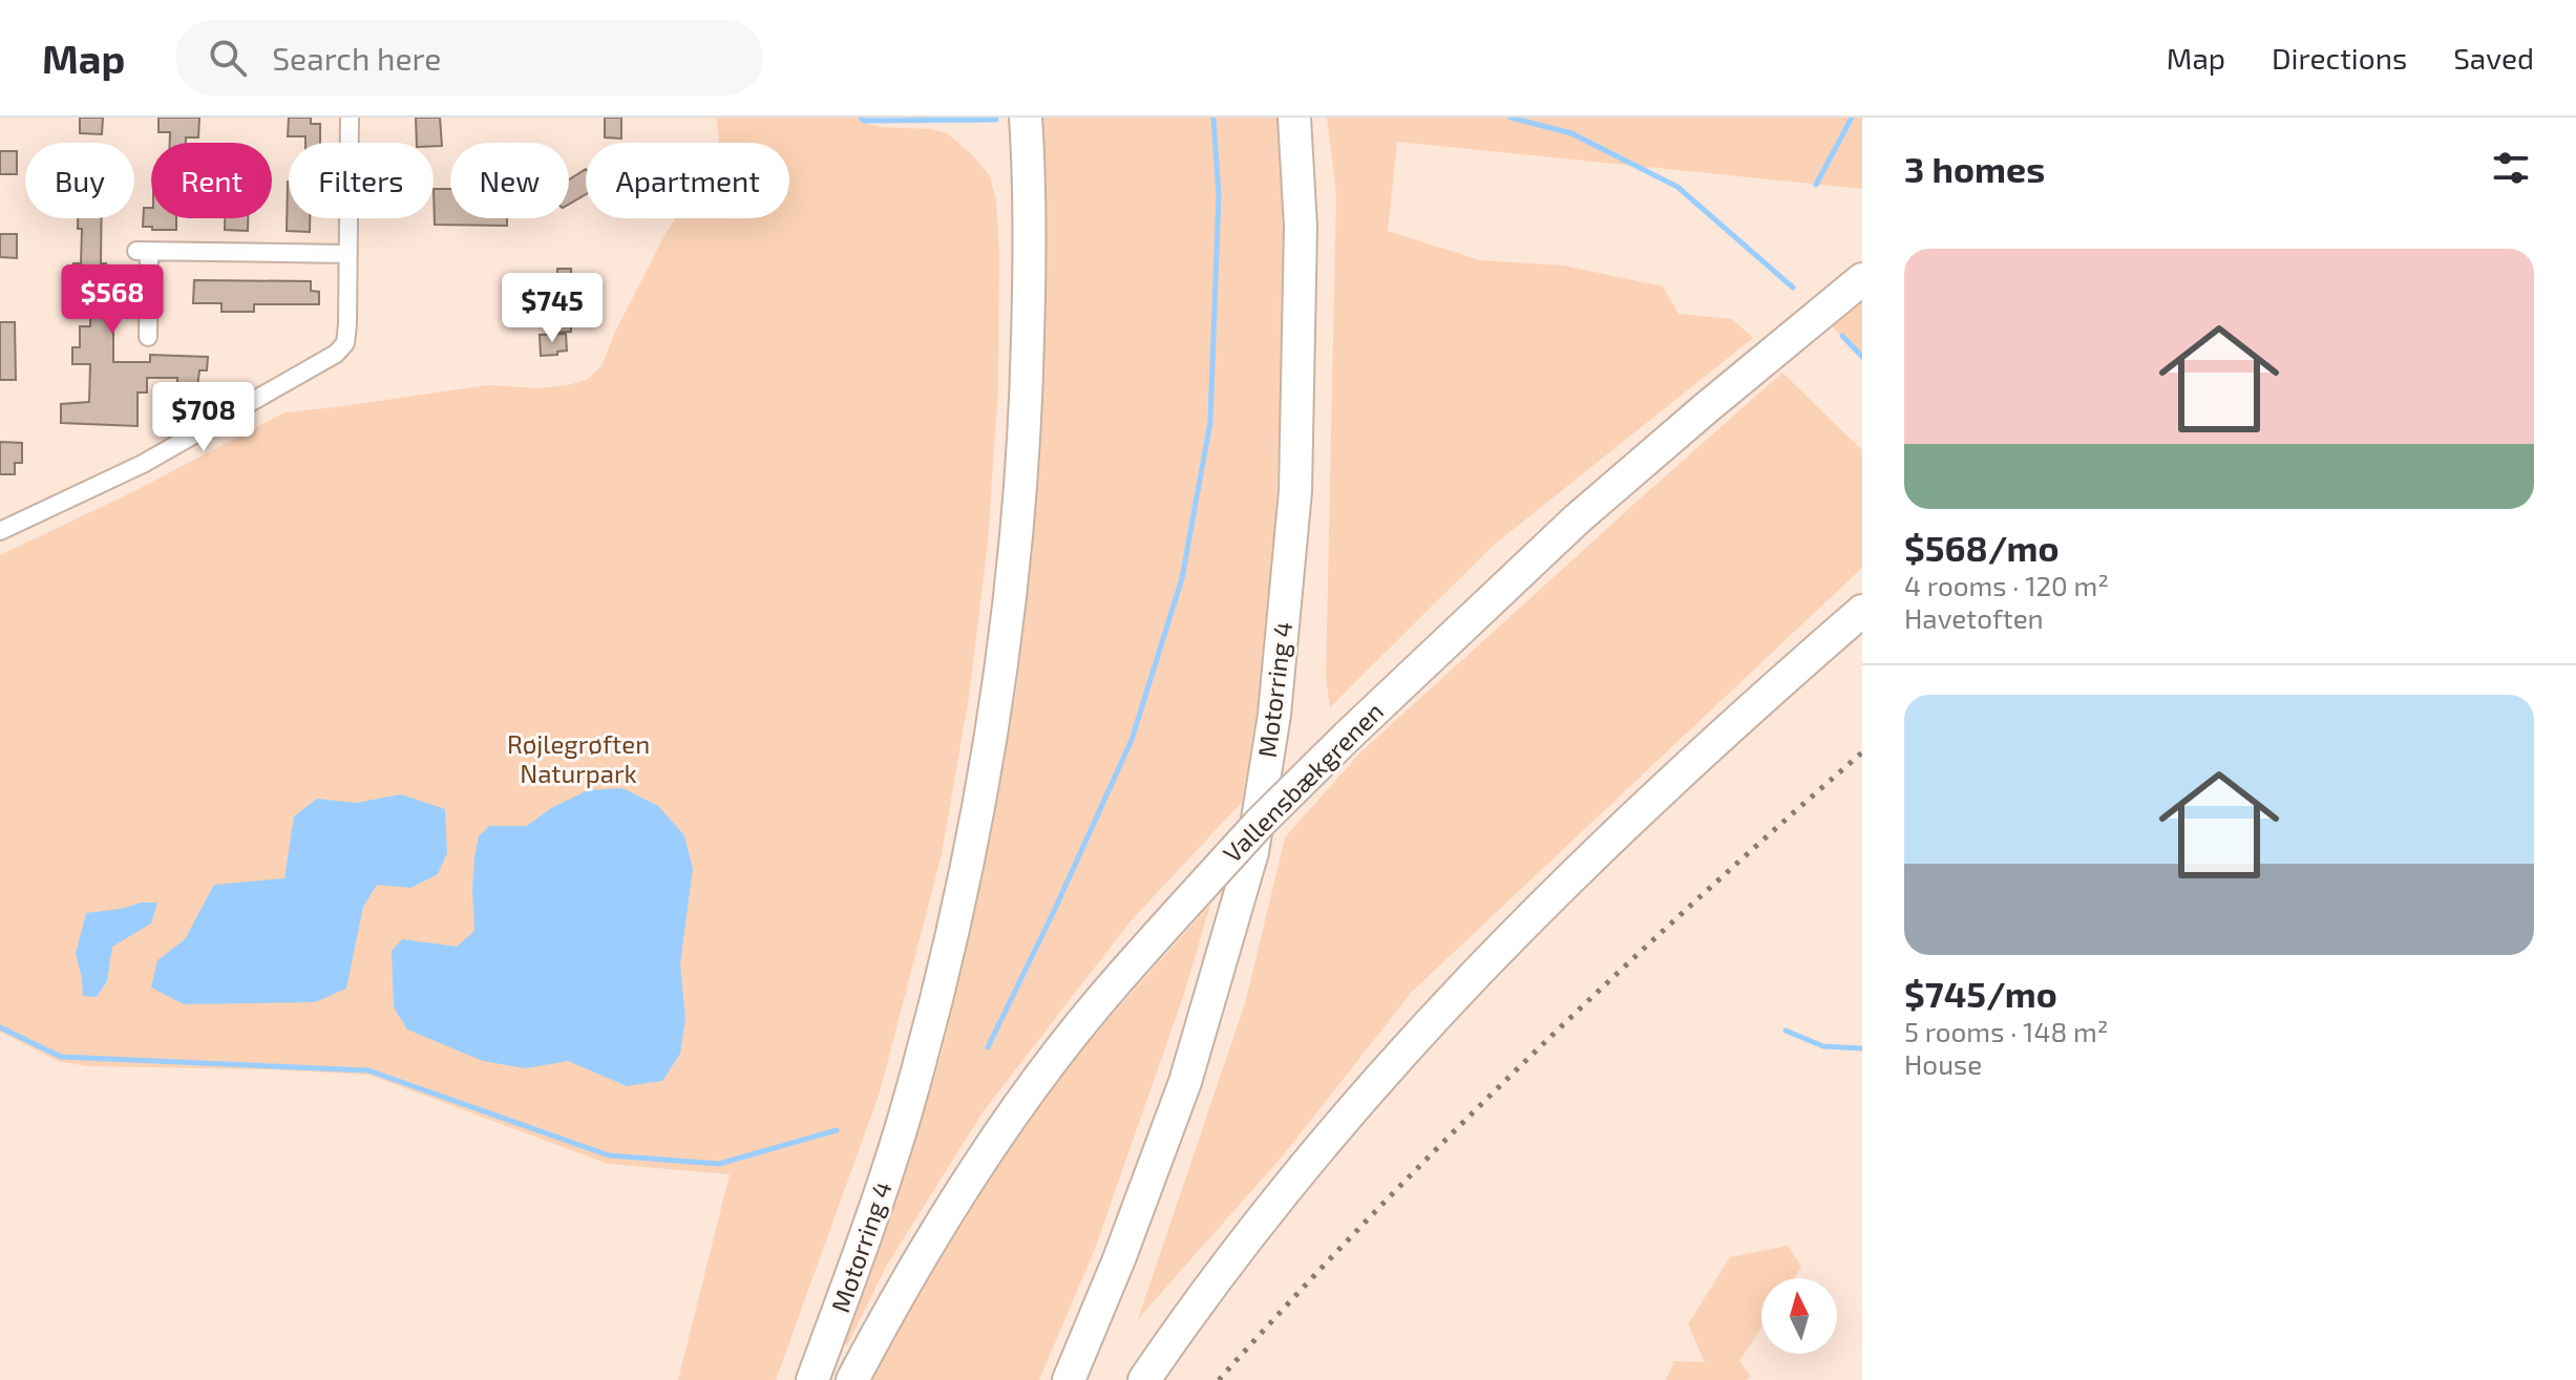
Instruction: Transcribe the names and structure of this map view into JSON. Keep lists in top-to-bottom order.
{
  "streets": {
    "highway": ["Motorring 4", "Vallensbækgrenen"]
  },
  "parks": ["Røjlegrøften Naturpark"],
  "north": "top",
  "page": {
    "header": "Map",
    "search": "Search here",
    "nav": ["Map", "Directions", "Saved"],
    "heading": "3 homes",
    "chip": [
      "Buy",
      "Rent",
      "Filters",
      "New",
      "Apartment"
    ],
    "list": [
      {
        "name": "$568/mo",
        "note": "4 rooms · 120 m² · Havetoften"
      },
      {
        "name": "$745/mo",
        "note": "5 rooms · 148 m² · House"
      }
    ],
    "price": ["$568", "$745", "$708"]
  }
}
